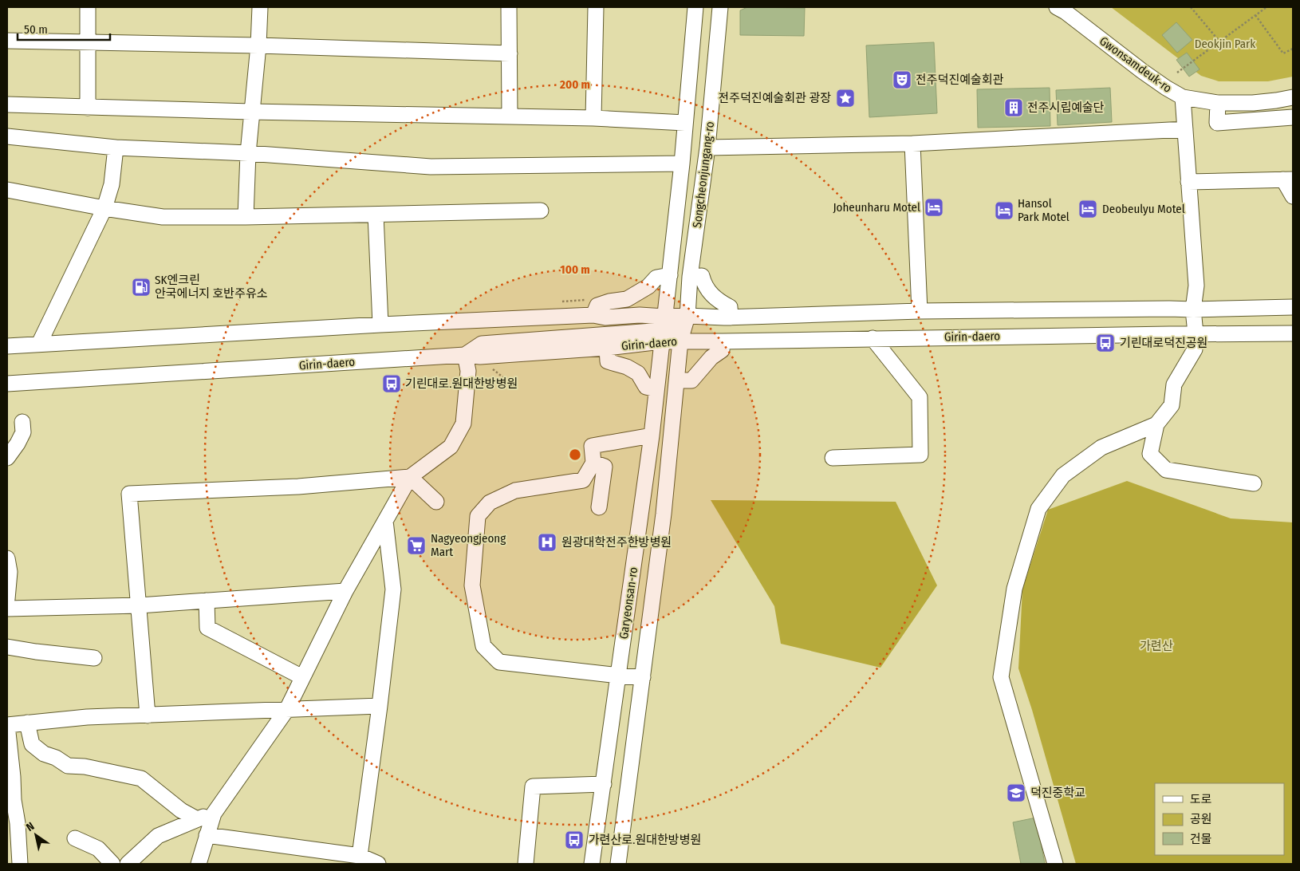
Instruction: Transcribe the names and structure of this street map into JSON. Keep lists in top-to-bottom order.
{
  "streets": {
    "street": [
      "Gwonsamdeuk-ro",
      "Songcheonjungang-ro",
      "Girin-daero",
      "Garyeonsan-ro"
    ]
  },
  "crossings": [
    ["Songcheonjungang-ro", "Girin-daero"],
    ["Songcheonjungang-ro", "Garyeonsan-ro"],
    ["Girin-daero", "Garyeonsan-ro"]
  ],
  "parks": ["Deokjin Park", "가련산"],
  "places": {
    "theatre": ["전주덕진예술회관"],
    "place": ["전주덕진예술회관 광장"],
    "building": ["전주시립예술단"],
    "hotel": ["Joheunharu Motel", "Deobeulyu Motel", "Hansol Park Motel"],
    "fuel station": ["SK엔크린 안국에너지 호반주유소"],
    "bus stop": ["기린대로덕진공원", "기린대로.원대한방병원", "가련산로.원대한방병원"],
    "hospital": ["원광대학전주한방병원"],
    "supermarket": ["Nagyeongjeong Mart"],
    "school or university": ["덕진중학교"]
  },
  "legend": ["도로", "공원", "건물"],
  "scale_bar": "50 m",
  "north": "top left",
  "rings": ["200 m", "100 m"]
}
